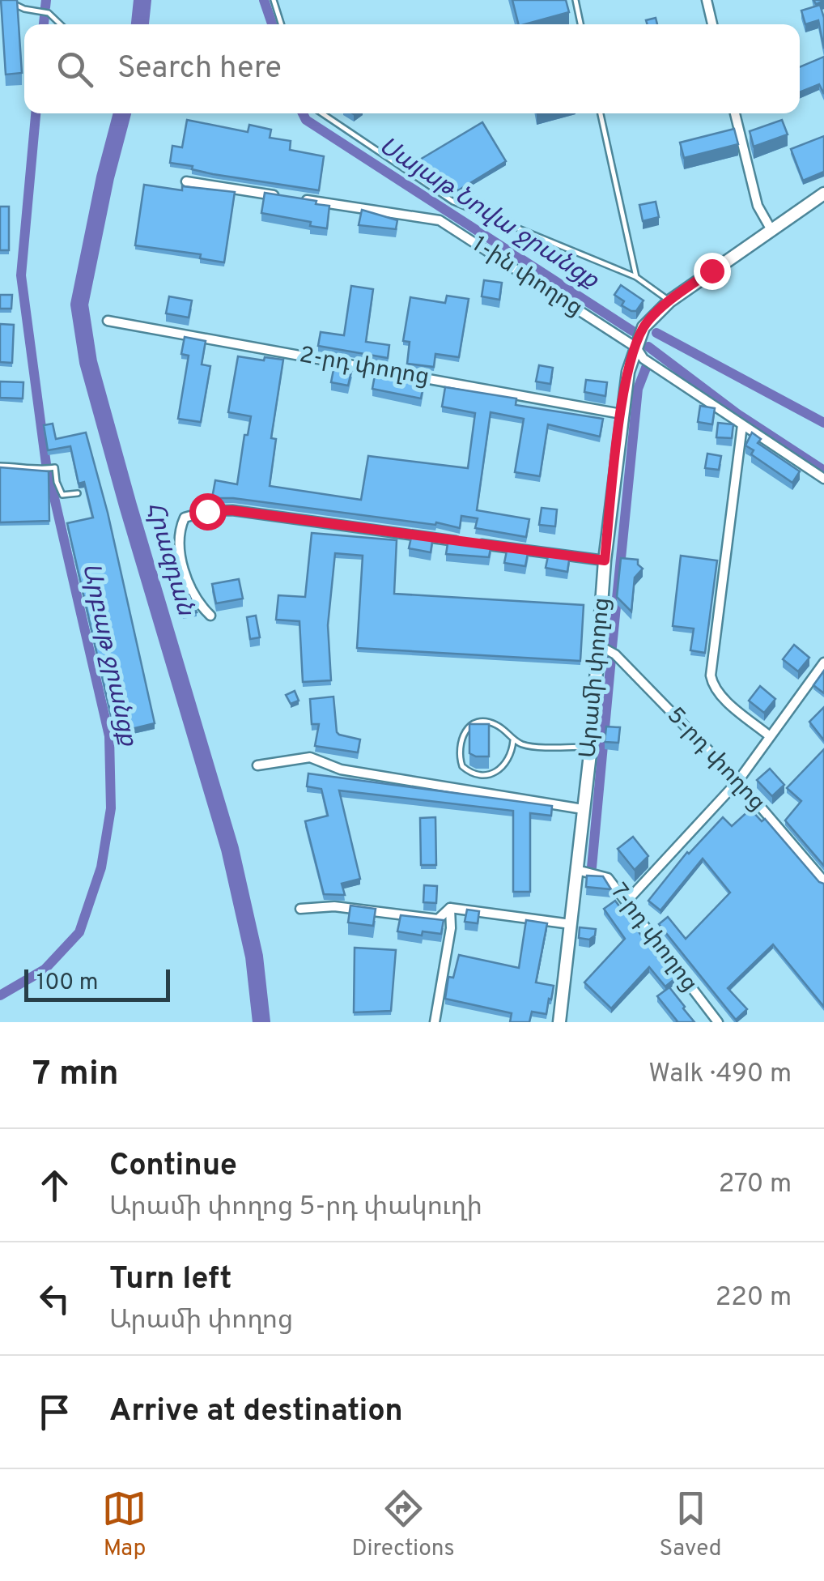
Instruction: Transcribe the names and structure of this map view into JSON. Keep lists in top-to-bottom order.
{
  "streets": {
    "main road": ["Արամի փողոց"],
    "street": [
      "1-ին փողոց",
      "2-րդ փողոց",
      "5-րդ փողոց",
      "7-րդ փողոց"
    ]
  },
  "crossings": [
    ["1-ին փողոց", "Արամի փողոց"],
    ["2-րդ փողոց", "Արամի փողոց"],
    ["Արամի փողոց", "5-րդ փողոց"],
    ["Արամի փողոց", "7-րդ փողոց"]
  ],
  "water": ["Սայաթ Նովա ջրանցք", "Հրազդան", "Արբաթ ջրանցք"],
  "scale_bar": "100 m",
  "page": {
    "search": "Search here",
    "scale": "100 m",
    "heading": ["7 min", "Walk · 490 m"],
    "list": [
      ["Continue", "Արամի փողոց 5-րդ փակուղի", "270 m"],
      ["Turn left", "Արամի փողոց", "220 m"],
      "Arrive at destination"
    ],
    "nav": ["Map", "Directions", "Saved"]
  }
}
